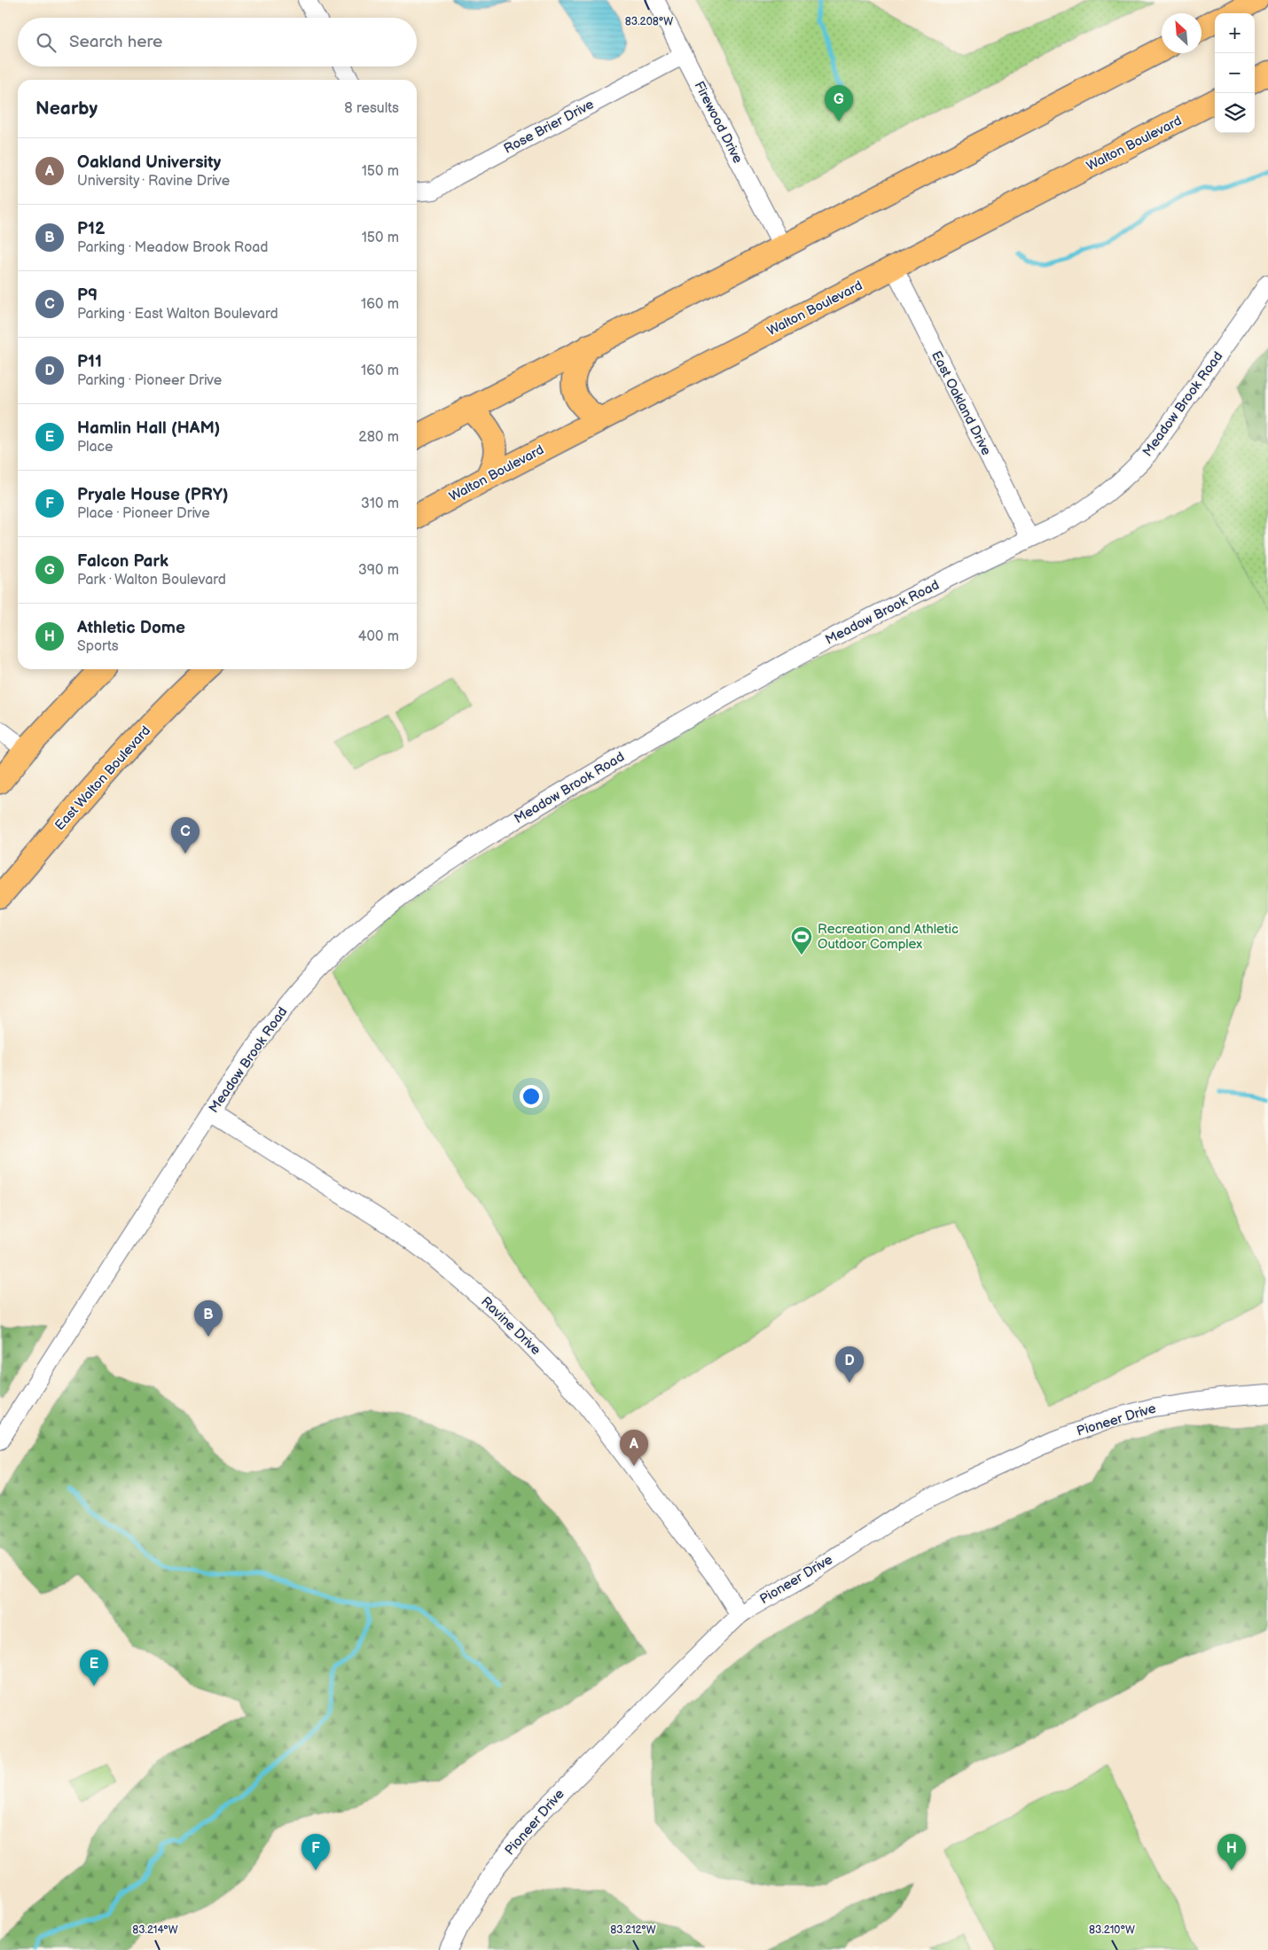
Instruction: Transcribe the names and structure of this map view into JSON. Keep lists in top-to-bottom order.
{
  "streets": {
    "main road": ["Walton Boulevard", "East Walton Boulevard"],
    "street": [
      "Firewood Drive",
      "Rose Brier Drive",
      "East Oakland Drive",
      "Meadow Brook Road",
      "Ravine Drive",
      "Pioneer Drive"
    ]
  },
  "crossings": [
    ["Firewood Drive", "Rose Brier Drive"],
    ["Walton Boulevard", "East Oakland Drive"],
    ["East Oakland Drive", "Meadow Brook Road"],
    ["Meadow Brook Road", "Ravine Drive"],
    ["Ravine Drive", "Pioneer Drive"]
  ],
  "places": {
    "sports": ["Recreation and Athletic Outdoor Complex"]
  },
  "north": "top left",
  "page": {
    "map_buttons": ["+", "−"],
    "search": "Search here",
    "heading": ["Nearby", "8 results"],
    "pins": [
      "G",
      "C",
      "B",
      "D",
      "A",
      "E",
      "F",
      "H"
    ],
    "list": [
      {
        "mark": "A",
        "name": "Oakland University",
        "note": "University · Ravine Drive",
        "value": "150 m"
      },
      {
        "mark": "B",
        "name": "P12",
        "note": "Parking · Meadow Brook Road",
        "value": "150 m"
      },
      {
        "mark": "C",
        "name": "P9",
        "note": "Parking · East Walton Boulevard",
        "value": "160 m"
      },
      {
        "mark": "D",
        "name": "P11",
        "note": "Parking · Pioneer Drive",
        "value": "160 m"
      },
      {
        "mark": "E",
        "name": "Hamlin Hall (HAM)",
        "note": "Place",
        "value": "280 m"
      },
      {
        "mark": "F",
        "name": "Pryale House (PRY)",
        "note": "Place · Pioneer Drive",
        "value": "310 m"
      },
      {
        "mark": "G",
        "name": "Falcon Park",
        "note": "Park · Walton Boulevard",
        "value": "390 m"
      },
      {
        "mark": "H",
        "name": "Athletic Dome",
        "note": "Sports",
        "value": "400 m"
      }
    ]
  },
  "coordinates": [
    "83.208°W",
    "83.214°W",
    "83.212°W",
    "83.210°W"
  ]
}
